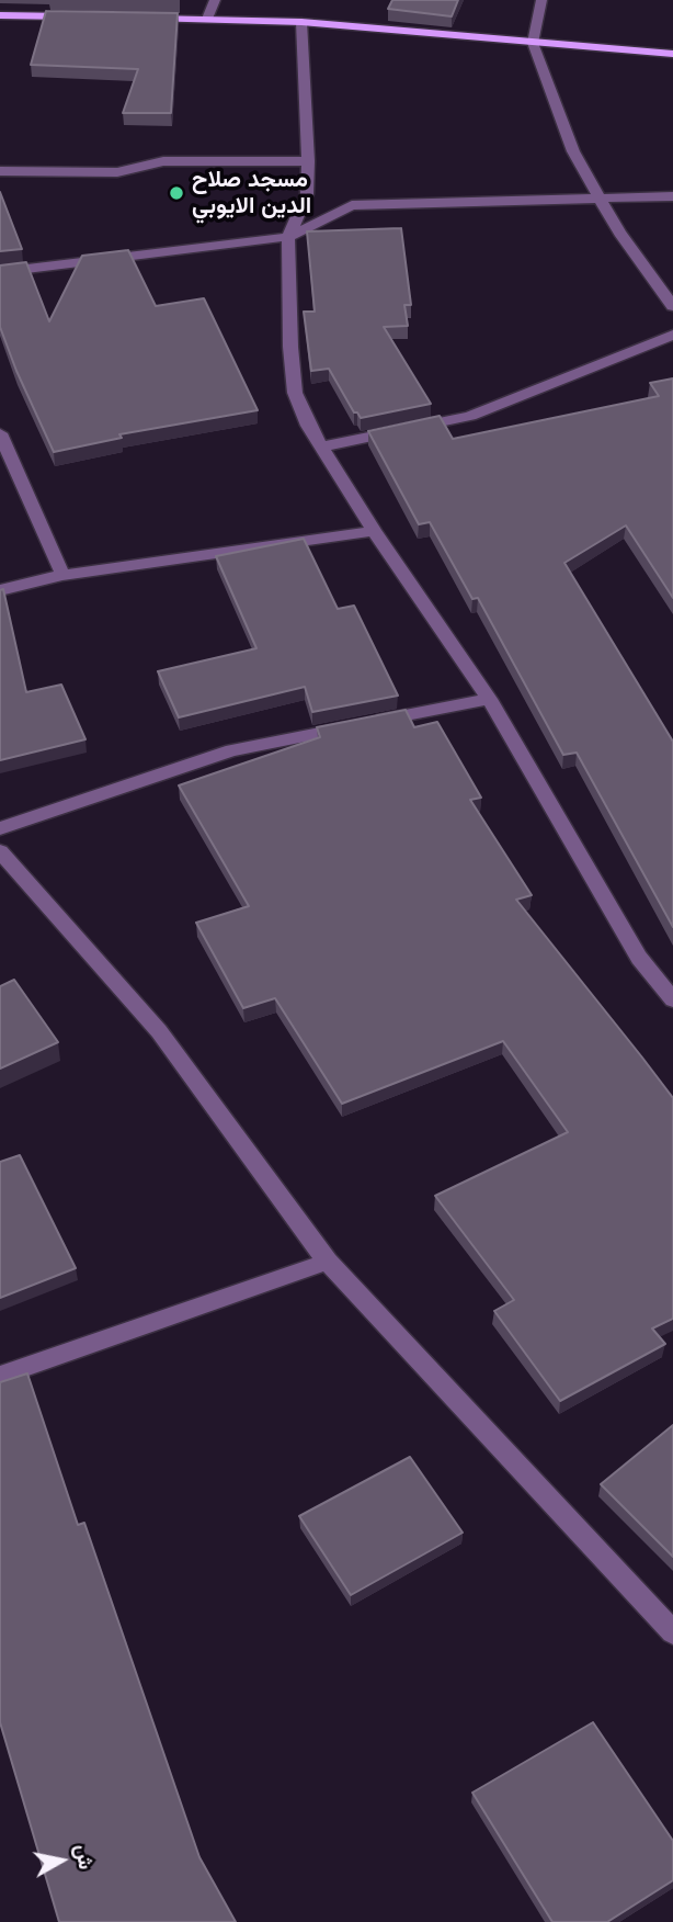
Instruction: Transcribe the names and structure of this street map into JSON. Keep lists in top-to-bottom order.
{
  "places": ["مسجد صلاح الدين الايوبي"],
  "north": "right"
}
